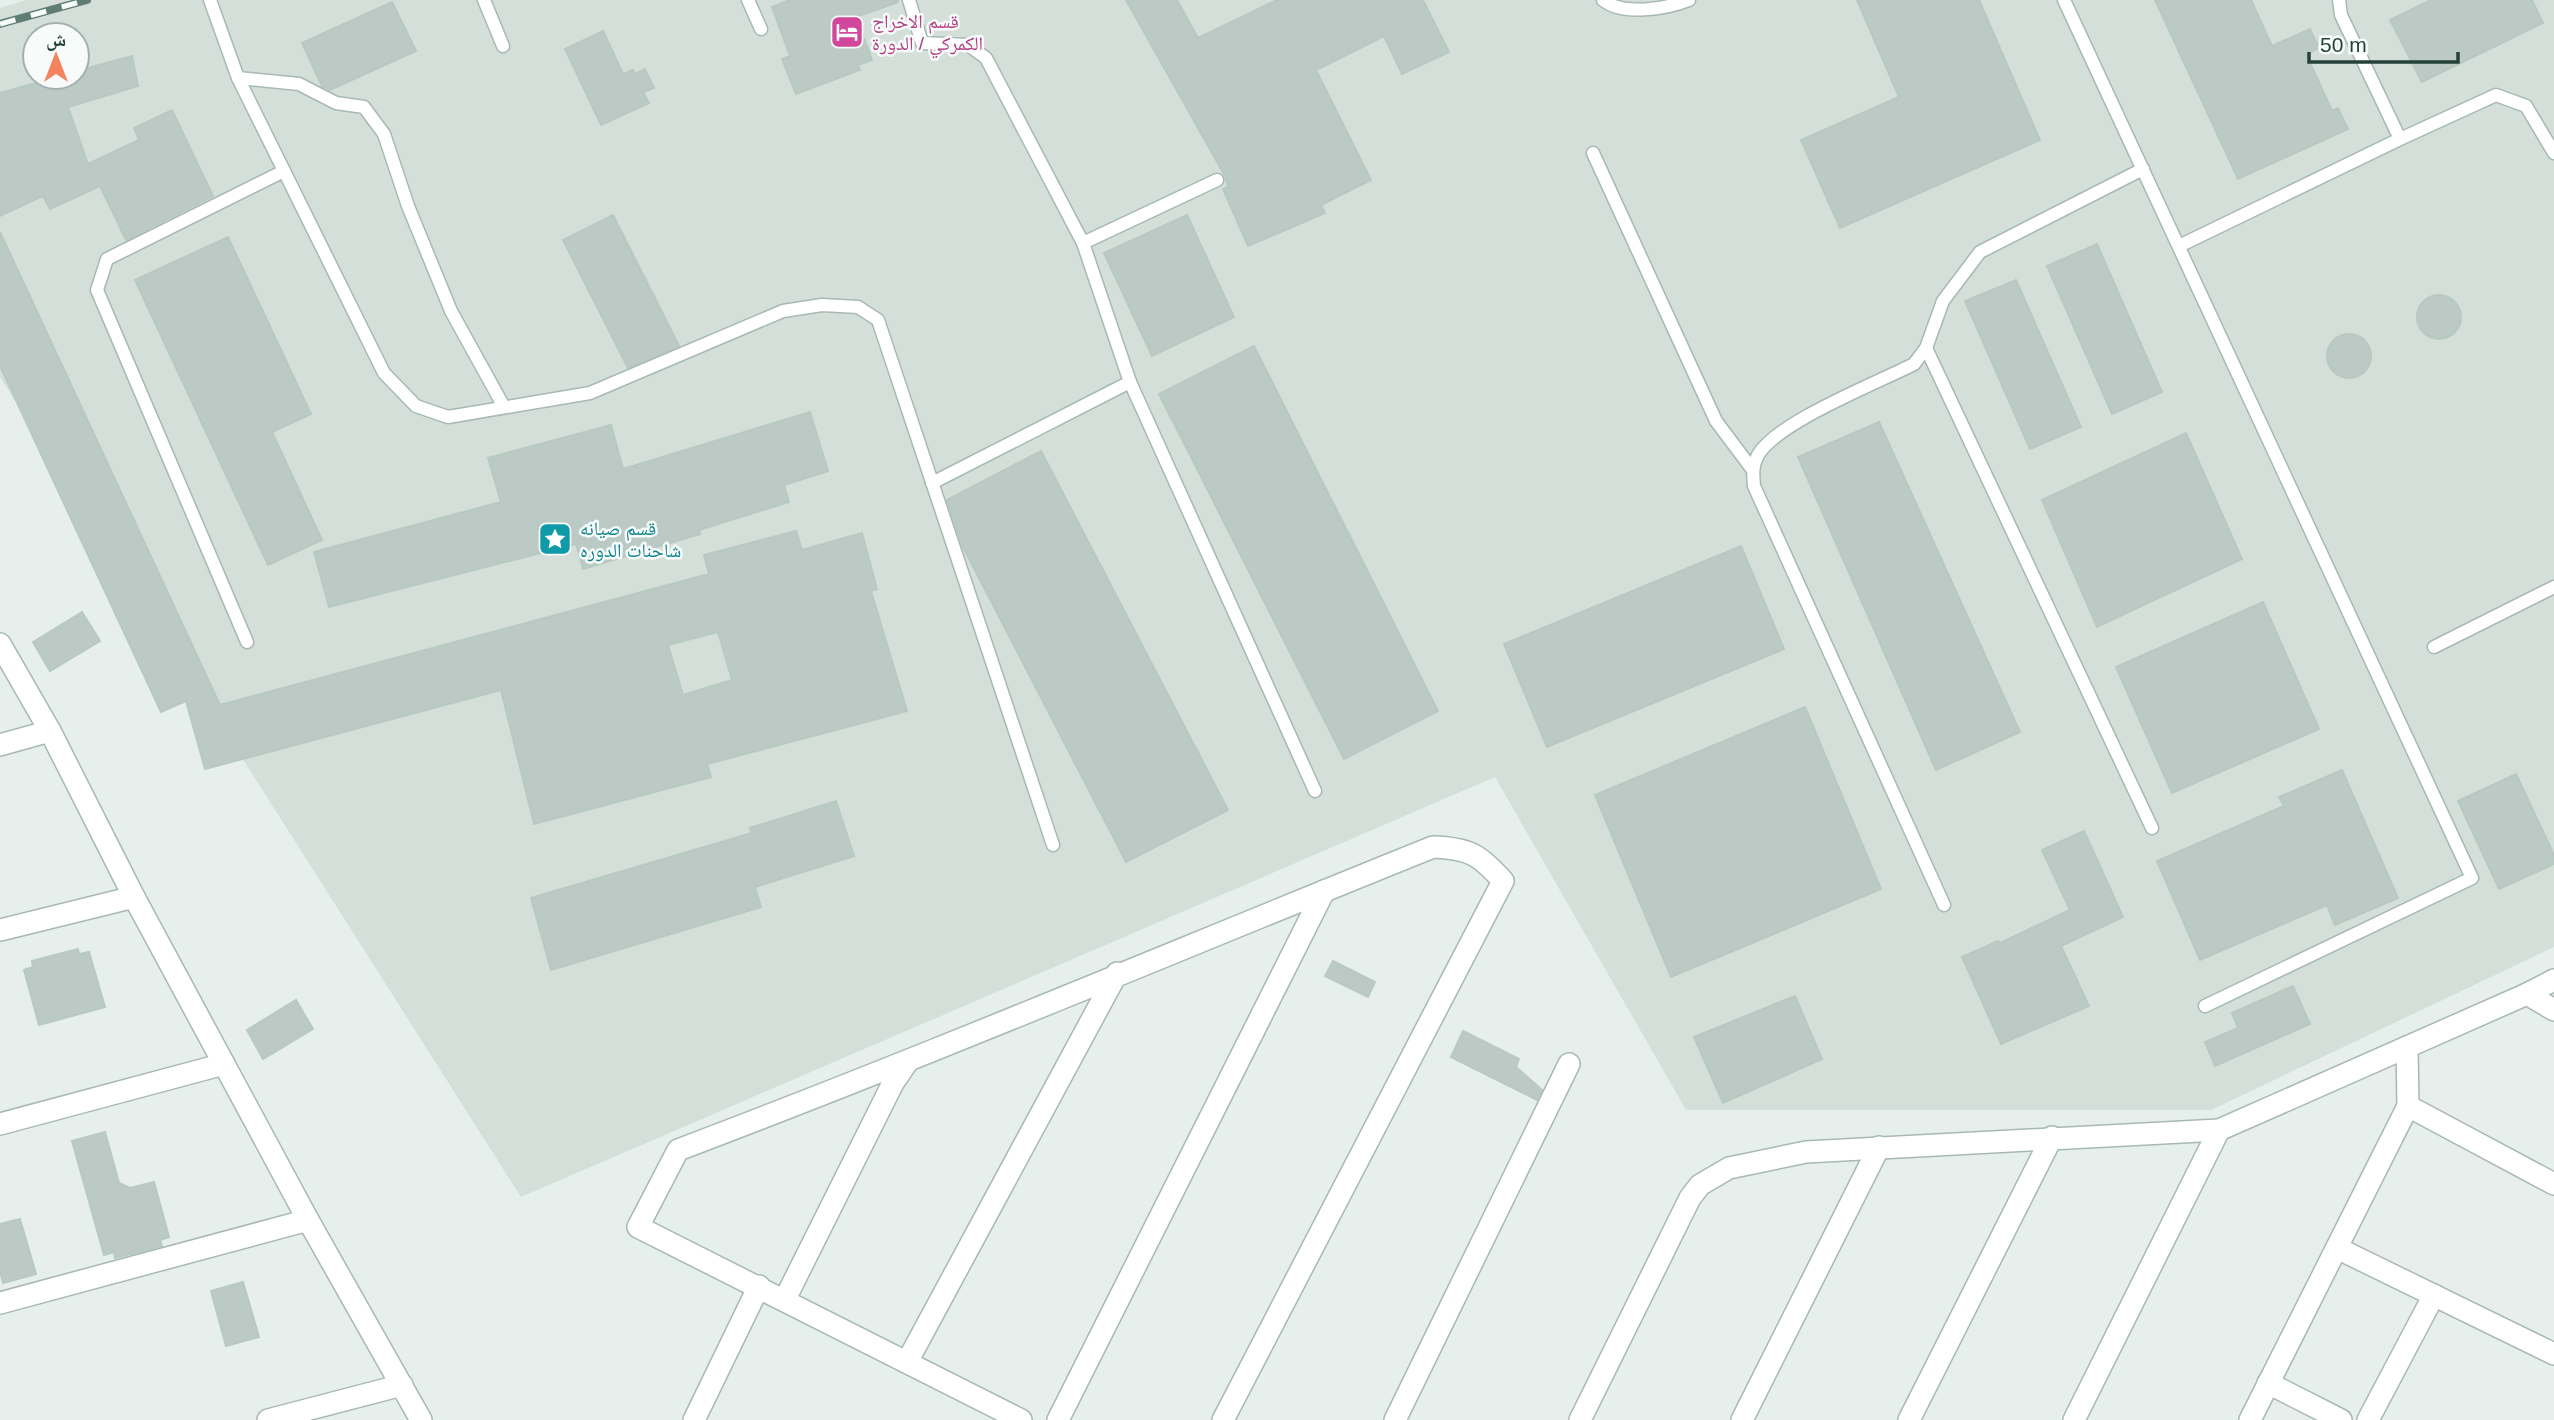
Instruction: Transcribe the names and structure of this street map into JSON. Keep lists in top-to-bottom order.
{
  "places": {
    "hotel": ["قسم الاخراج الكمركي / الدورة"],
    "place": ["قسم صيانه شاحنات الدوره"]
  },
  "scale_bar": "50 m",
  "north": "top"
}
